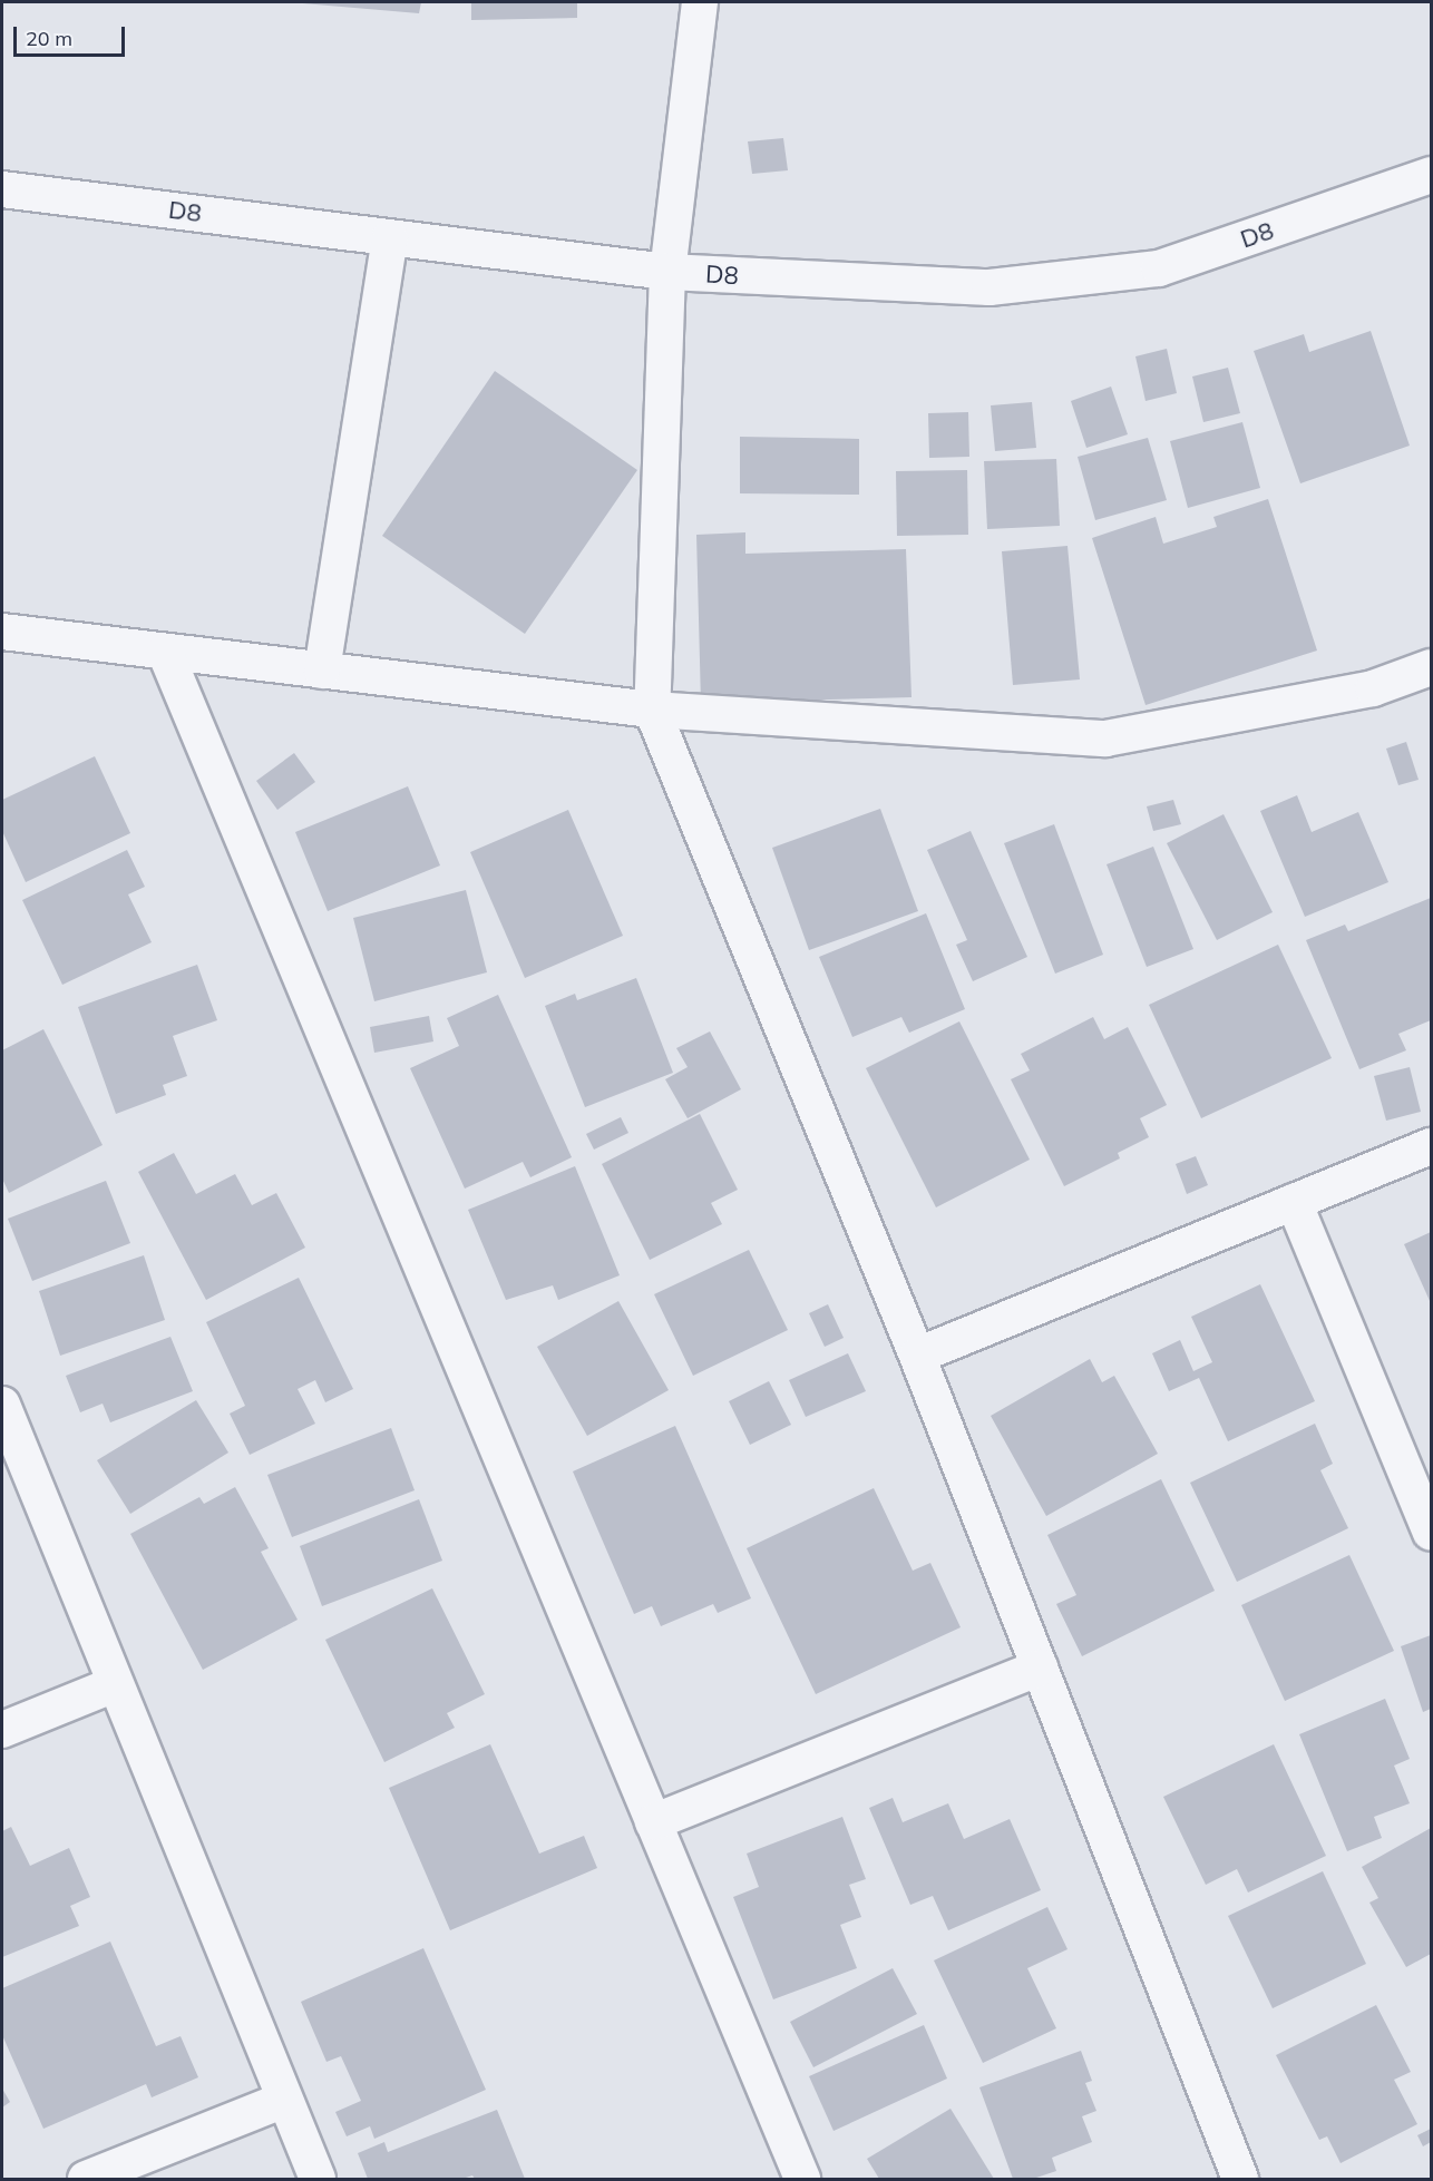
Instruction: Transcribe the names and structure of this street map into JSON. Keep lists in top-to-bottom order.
{
  "streets": {
    "street": ["D8"]
  },
  "scale_bar": "20 m"
}
